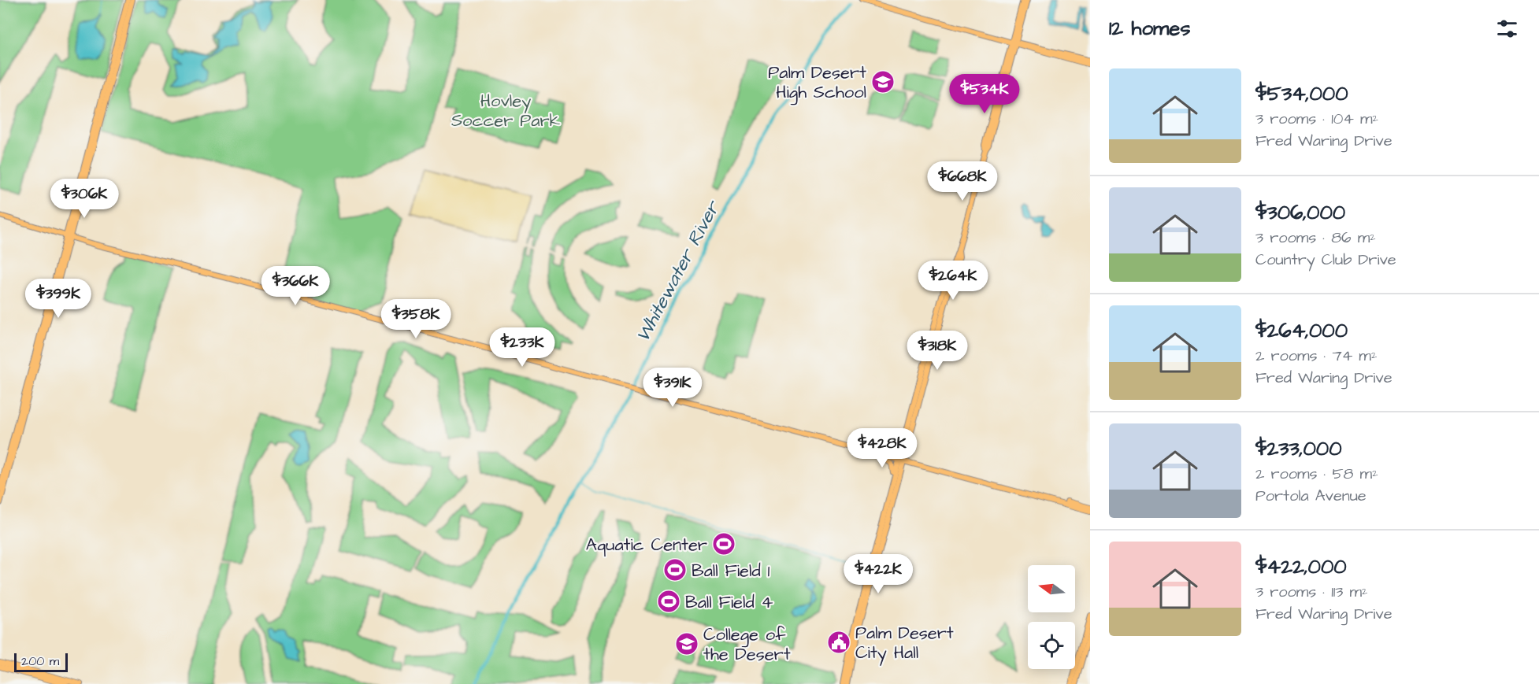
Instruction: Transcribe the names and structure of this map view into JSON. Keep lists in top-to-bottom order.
{
  "water": ["Whitewater River"],
  "parks": ["Hovley Soccer Park"],
  "places": {
    "school or university": ["Palm Desert High School", "College of the Desert"],
    "sports": ["Aquatic Center", "Ball Field 1", "Ball Field 4"],
    "public building": ["Palm Desert City Hall"]
  },
  "scale_bar": "200 m",
  "north": "left",
  "page": {
    "heading": "12 homes",
    "list": [
      {
        "name": "$534,000",
        "note": "3 rooms · 104 m² · Fred Waring Drive"
      },
      {
        "name": "$306,000",
        "note": "3 rooms · 86 m² · Country Club Drive"
      },
      {
        "name": "$264,000",
        "note": "2 rooms · 74 m² · Fred Waring Drive"
      },
      {
        "name": "$233,000",
        "note": "2 rooms · 58 m² · Portola Avenue"
      },
      {
        "name": "$422,000",
        "note": "3 rooms · 113 m² · Fred Waring Drive"
      }
    ],
    "price": [
      "$534K",
      "$668K",
      "$306K",
      "$264K",
      "$366K",
      "$399K",
      "$358K",
      "$233K",
      "$318K",
      "$391K",
      "$428K",
      "$422K"
    ],
    "scale": "200 m"
  }
}
